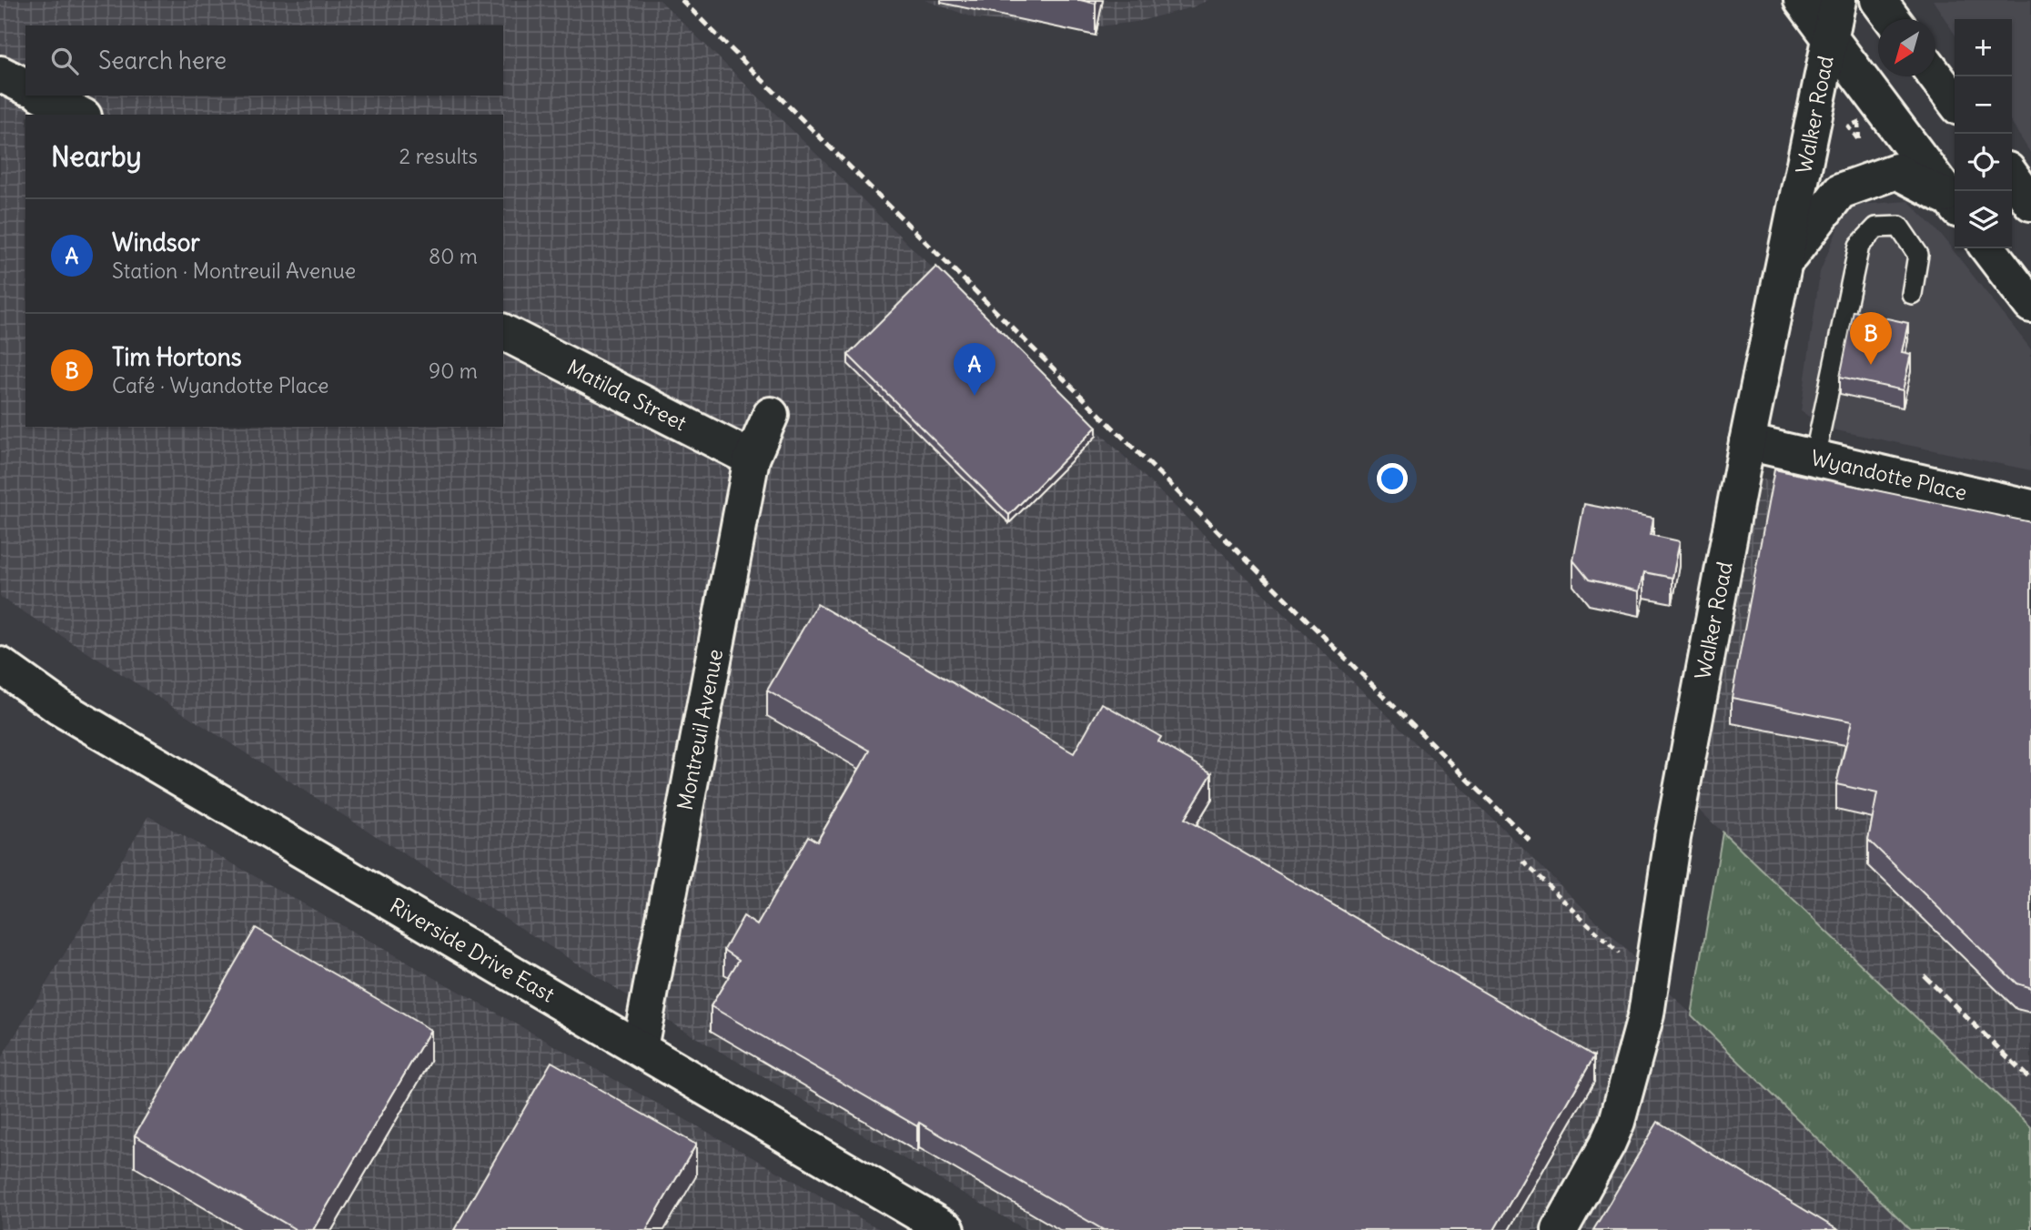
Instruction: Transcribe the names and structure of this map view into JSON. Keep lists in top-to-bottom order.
{
  "streets": {
    "main road": [
      "Walker Road",
      "Matilda Street",
      "Wyandotte Place",
      "Montreuil Avenue",
      "Riverside Drive East"
    ]
  },
  "crossings": [
    ["Walker Road", "Wyandotte Place"],
    ["Matilda Street", "Montreuil Avenue"],
    ["Montreuil Avenue", "Riverside Drive East"]
  ],
  "north": "bottom left",
  "page": {
    "map_buttons": ["+", "−"],
    "search": "Search here",
    "heading": ["Nearby", "2 results"],
    "list": [
      {
        "mark": "A",
        "name": "Windsor",
        "note": "Station · Montreuil Avenue",
        "value": "80 m"
      },
      {
        "mark": "B",
        "name": "Tim Hortons",
        "note": "Café · Wyandotte Place",
        "value": "90 m"
      }
    ],
    "pins": ["B", "A"]
  }
}
